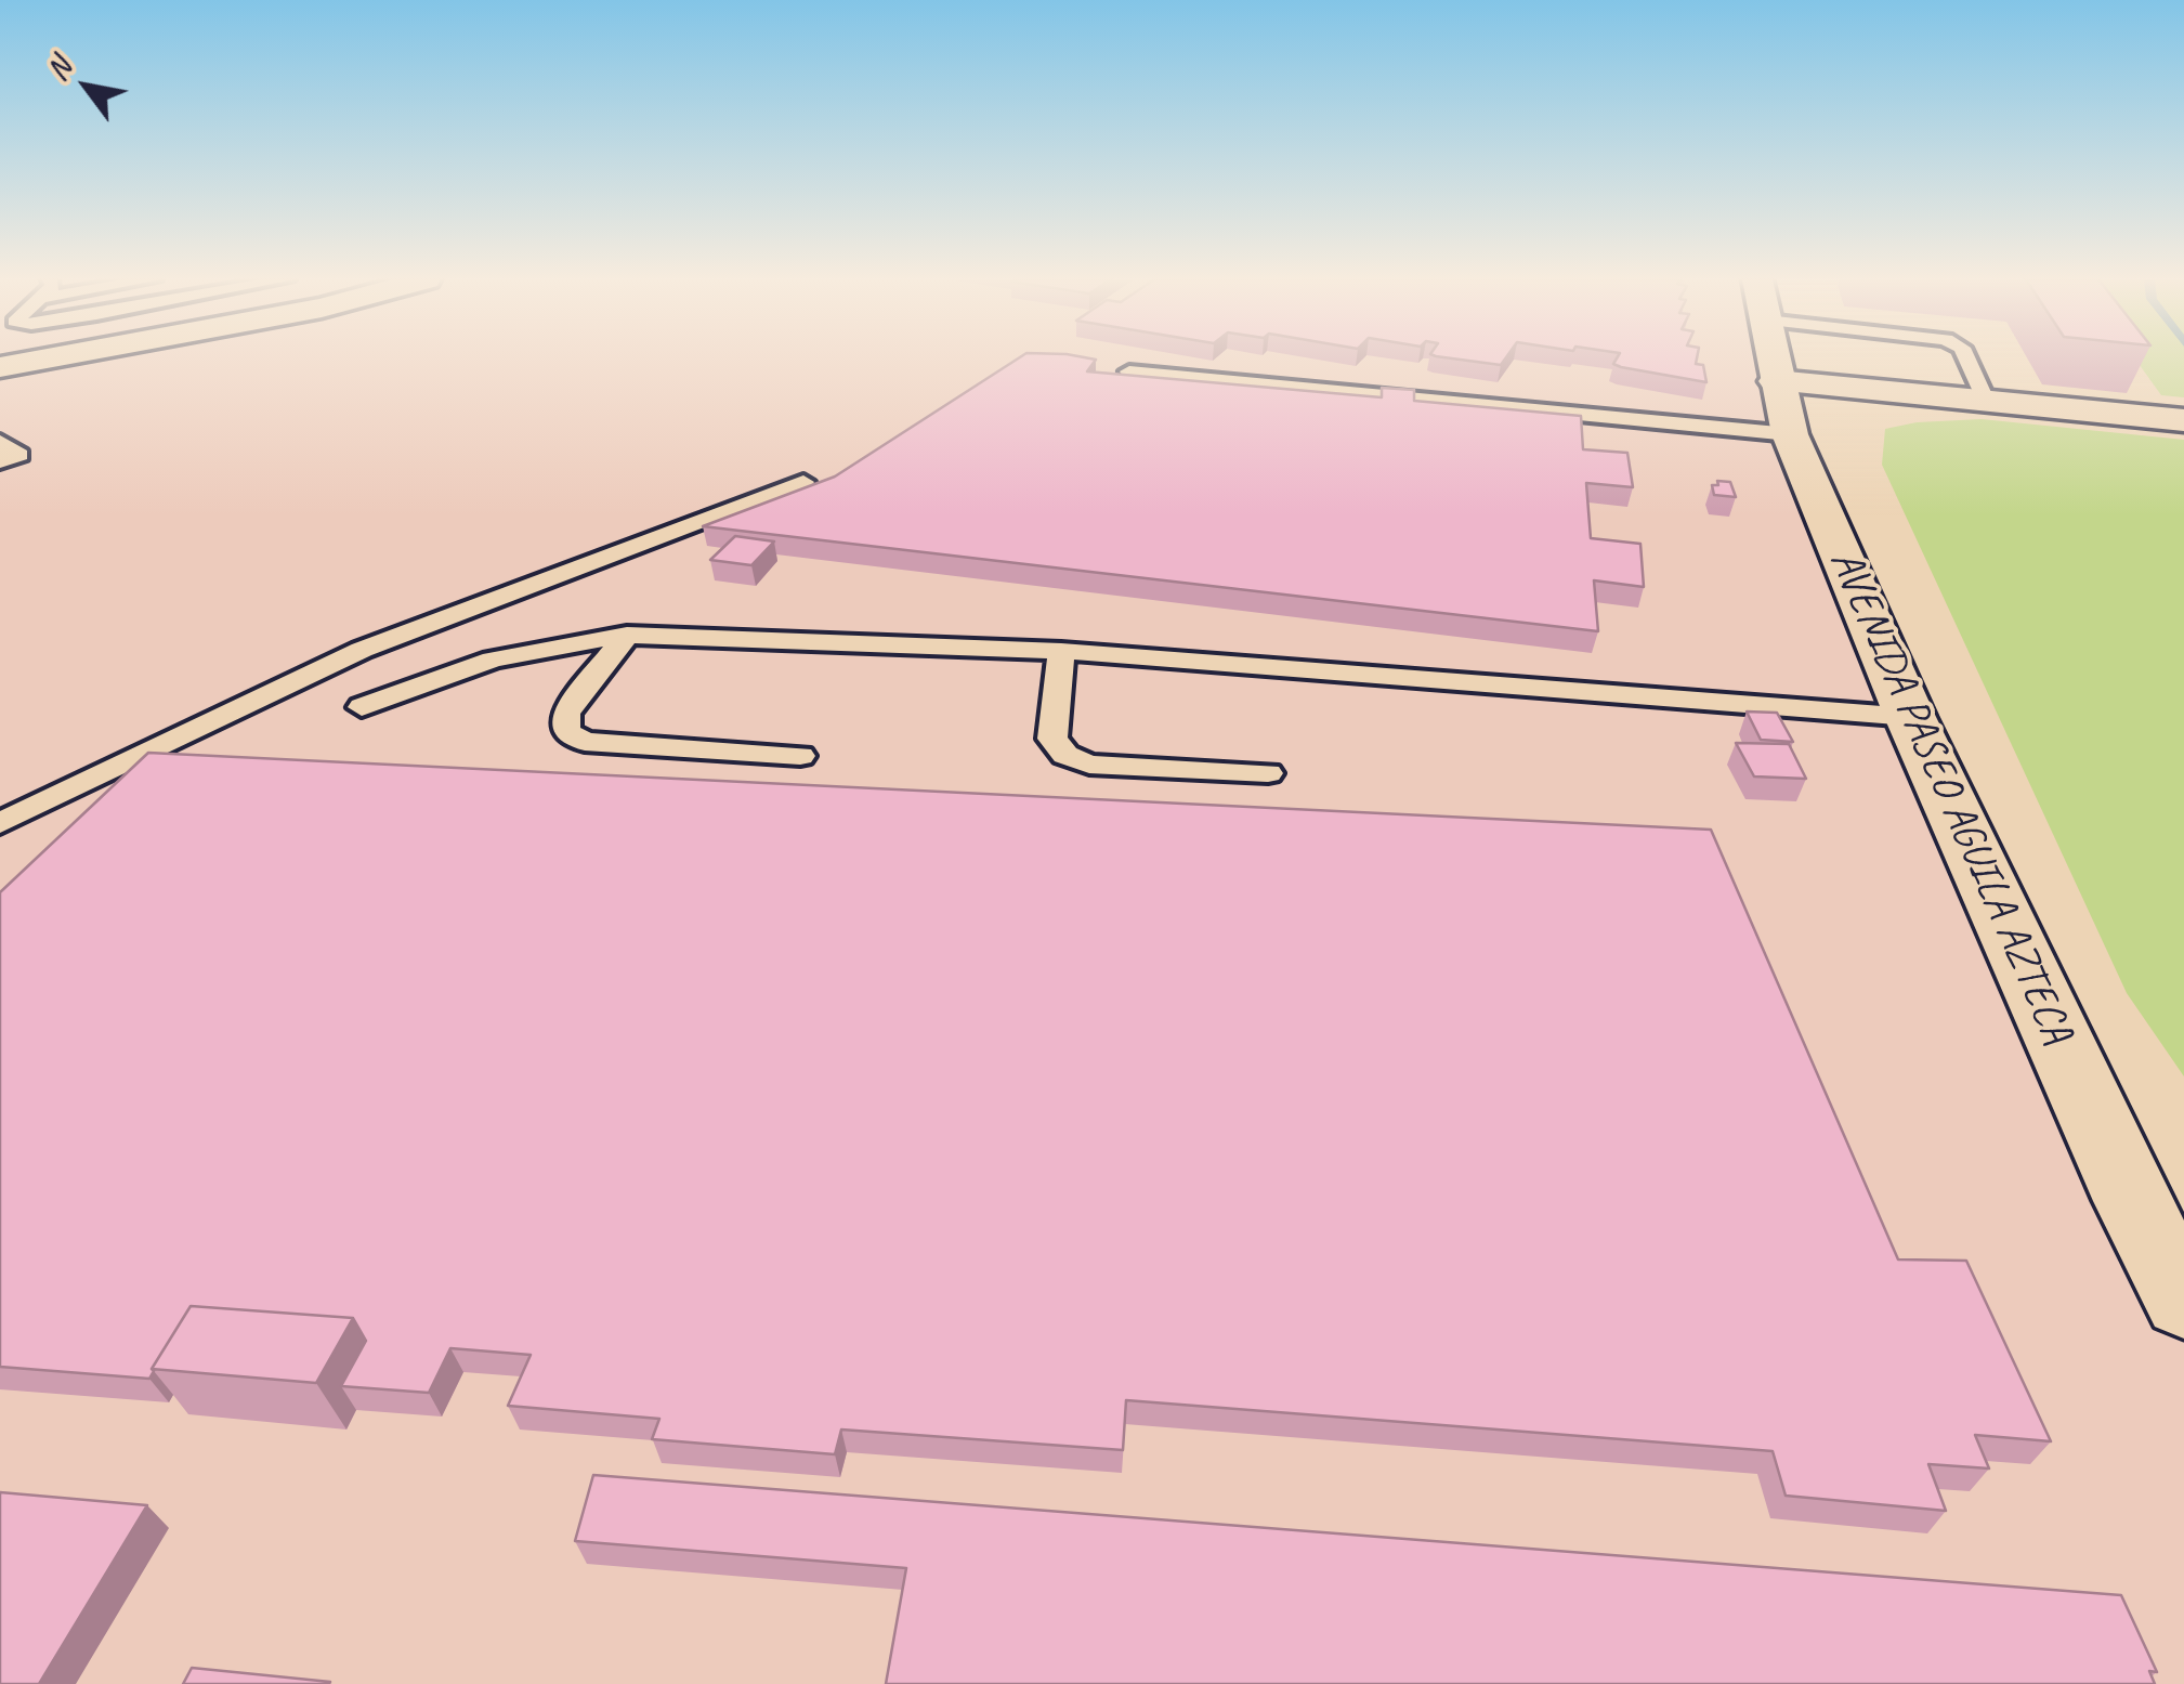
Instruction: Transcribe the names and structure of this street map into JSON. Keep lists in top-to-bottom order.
{
  "streets": {
    "main road": ["AVENIDA PASEO AGUILA AZTECA"]
  },
  "north": "top left"
}
